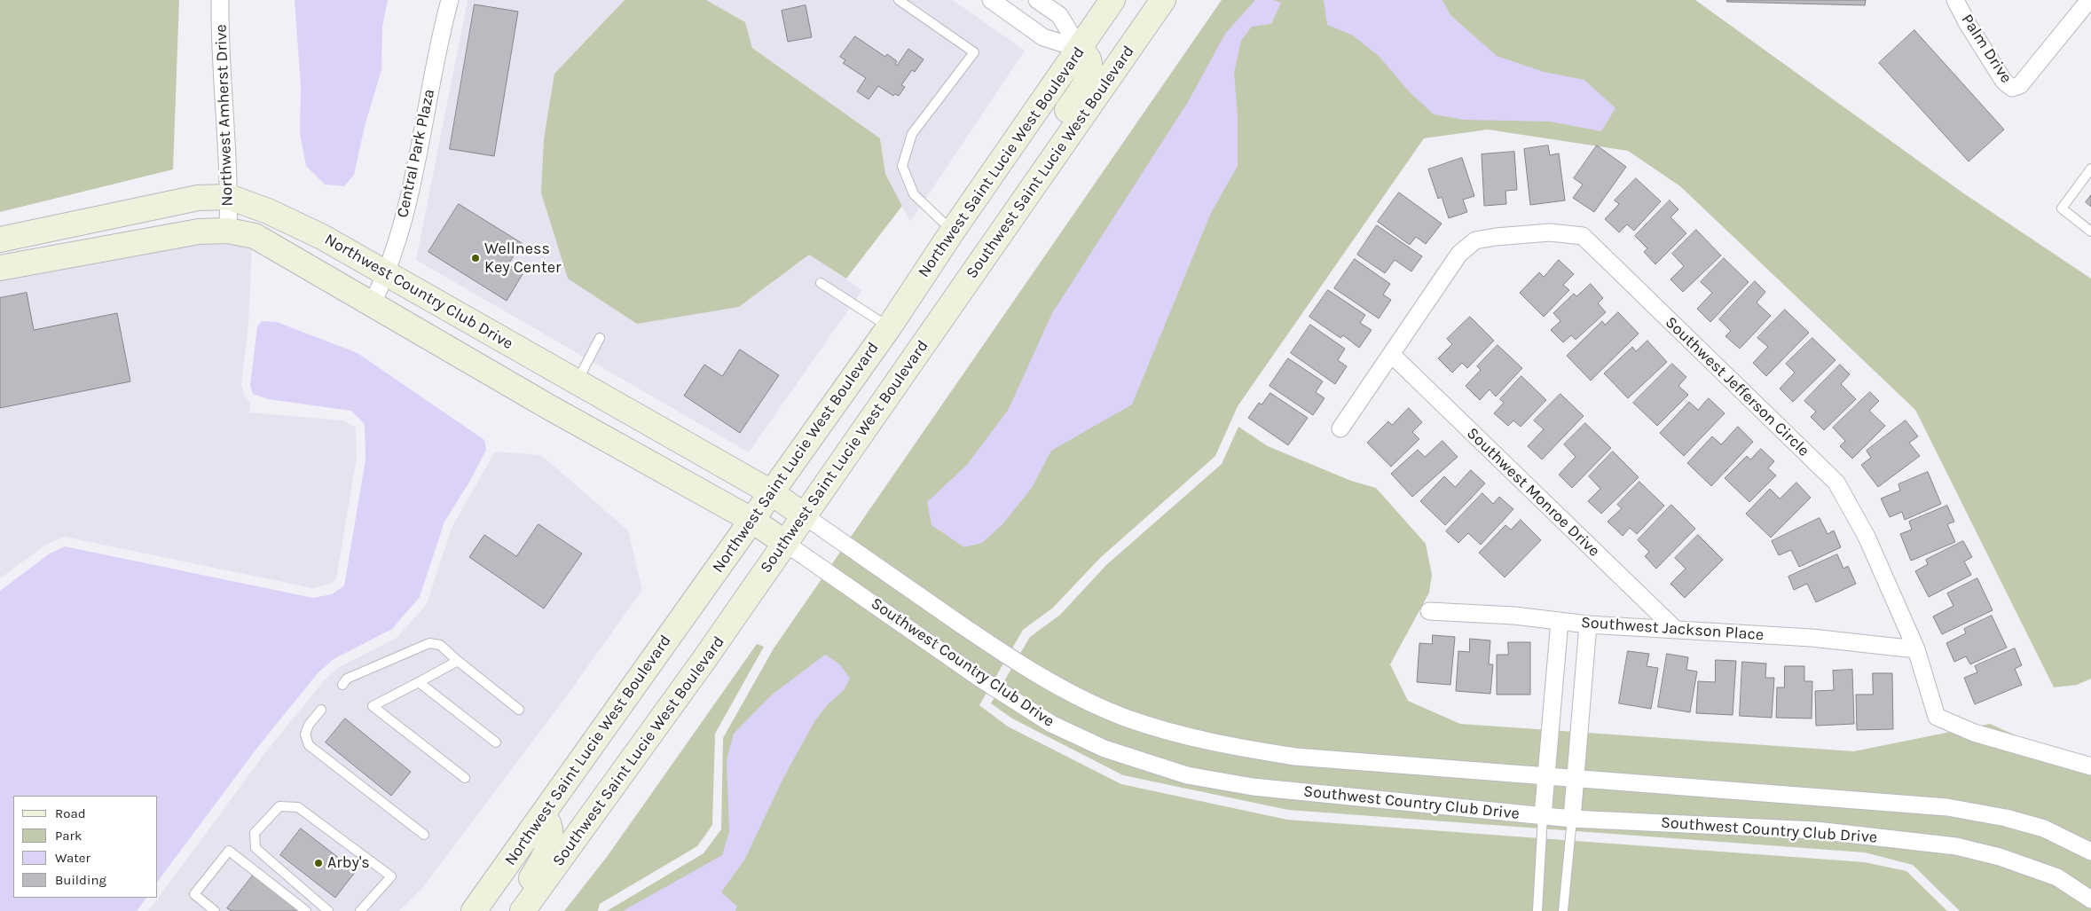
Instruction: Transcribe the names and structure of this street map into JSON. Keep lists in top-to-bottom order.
{
  "streets": {
    "main road": ["Northwest Saint Lucie West Boulevard", "Southwest Saint Lucie West Boulevard", "Northwest Country Club Drive"],
    "street": [
      "Palm Drive",
      "Northwest Amherst Drive",
      "Central Park Plaza",
      "Southwest Jefferson Circle",
      "Southwest Monroe Drive",
      "Southwest Jackson Place",
      "Southwest Country Club Drive"
    ]
  },
  "crossings": [
    ["Northwest Amherst Drive", "Northwest Country Club Drive"],
    ["Central Park Plaza", "Northwest Country Club Drive"],
    ["Northwest Saint Lucie West Boulevard", "Northwest Country Club Drive"],
    ["Southwest Saint Lucie West Boulevard", "Northwest Country Club Drive"],
    ["Southwest Saint Lucie West Boulevard", "Southwest Country Club Drive"],
    ["Northwest Country Club Drive", "Southwest Country Club Drive"],
    ["Southwest Jefferson Circle", "Southwest Monroe Drive"],
    ["Southwest Jefferson Circle", "Southwest Jackson Place"],
    ["Southwest Monroe Drive", "Southwest Jackson Place"]
  ],
  "places": ["Wellness Key Center", "Arby's"],
  "legend": [
    "Road",
    "Park",
    "Water",
    "Building"
  ]
}
